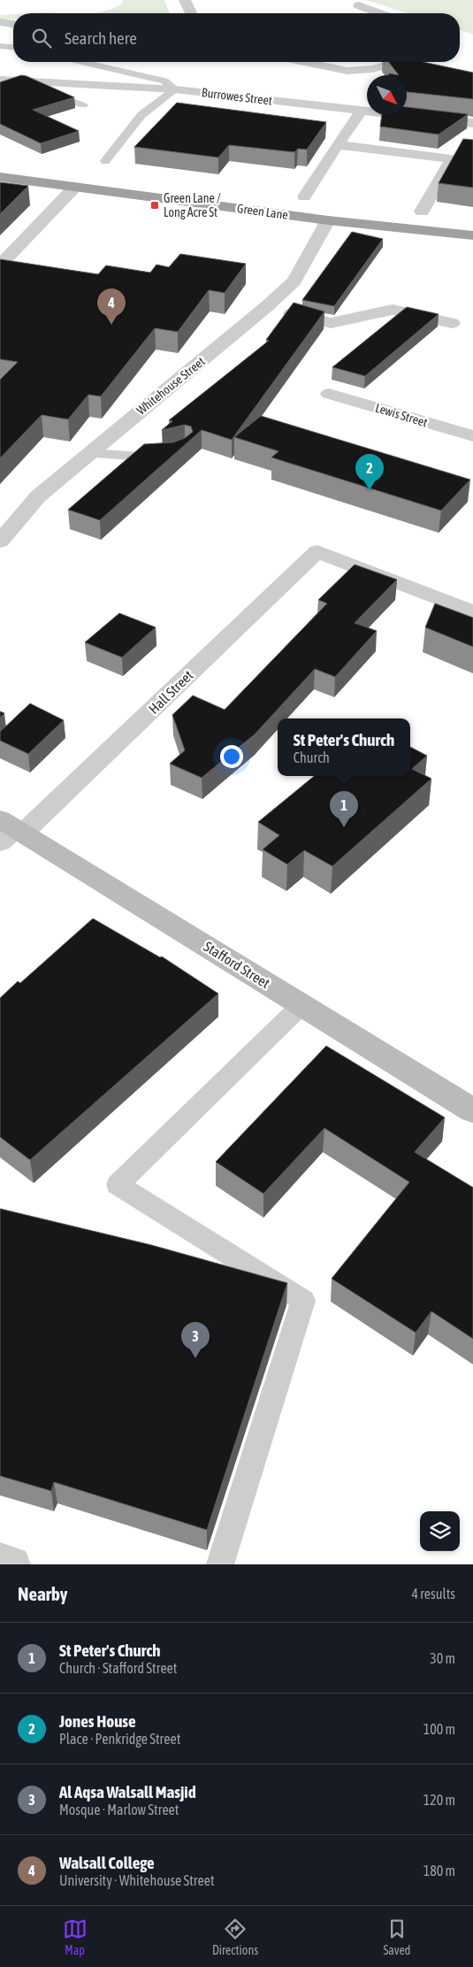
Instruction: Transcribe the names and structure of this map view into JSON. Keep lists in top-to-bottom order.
{
  "streets": {
    "highway": ["Green Lane"],
    "main road": ["Stafford Street"],
    "street": [
      "Burrowes Street",
      "Whitehouse Street",
      "Lewis Street",
      "Hall Street"
    ]
  },
  "crossings": [
    ["Green Lane", "Whitehouse Street"],
    ["Hall Street", "Stafford Street"]
  ],
  "places": {
    "transit": ["Green Lane / Long Acre St"]
  },
  "north": "bottom right",
  "page": {
    "search": "Search here",
    "pins": [
      "4",
      "2",
      "1",
      "3"
    ],
    "popup": ["St Peter's Church", "Church"],
    "heading": ["Nearby", "4 results"],
    "list": [
      {
        "mark": "1",
        "name": "St Peter's Church",
        "note": "Church · Stafford Street",
        "value": "30 m"
      },
      {
        "mark": "2",
        "name": "Jones House",
        "note": "Place · Penkridge Street",
        "value": "100 m"
      },
      {
        "mark": "3",
        "name": "Al Aqsa Walsall Masjid",
        "note": "Mosque · Marlow Street",
        "value": "120 m"
      },
      {
        "mark": "4",
        "name": "Walsall College",
        "note": "University · Whitehouse Street",
        "value": "180 m"
      }
    ],
    "nav": ["Map", "Directions", "Saved"]
  }
}
